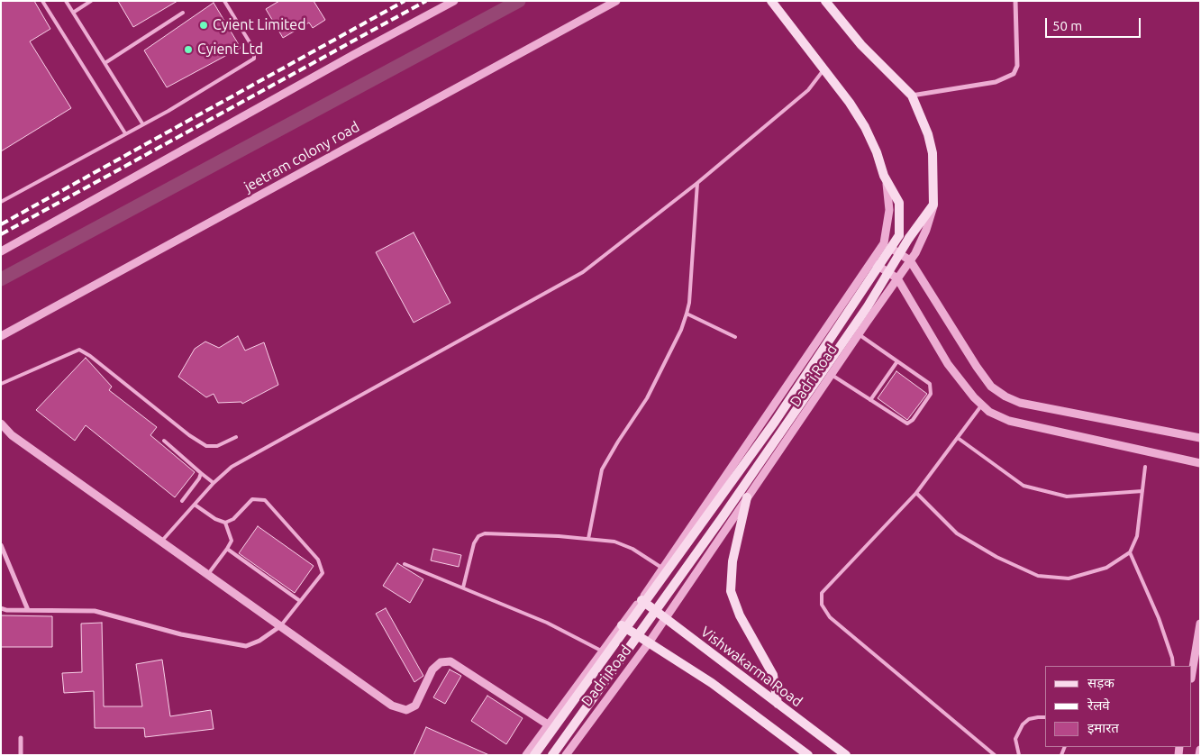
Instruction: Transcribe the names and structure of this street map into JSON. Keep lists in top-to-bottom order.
{
  "streets": {
    "main road": ["Dadri Road", "Vishwakarma Road"],
    "street": ["jeetram colony road"]
  },
  "crossings": [
    ["Dadri Road", "Vishwakarma Road"]
  ],
  "places": ["Cyient Limited", "Cyient Ltd"],
  "legend": ["सड़क", "रेलवे", "इमारत"],
  "scale_bar": "50 m"
}
